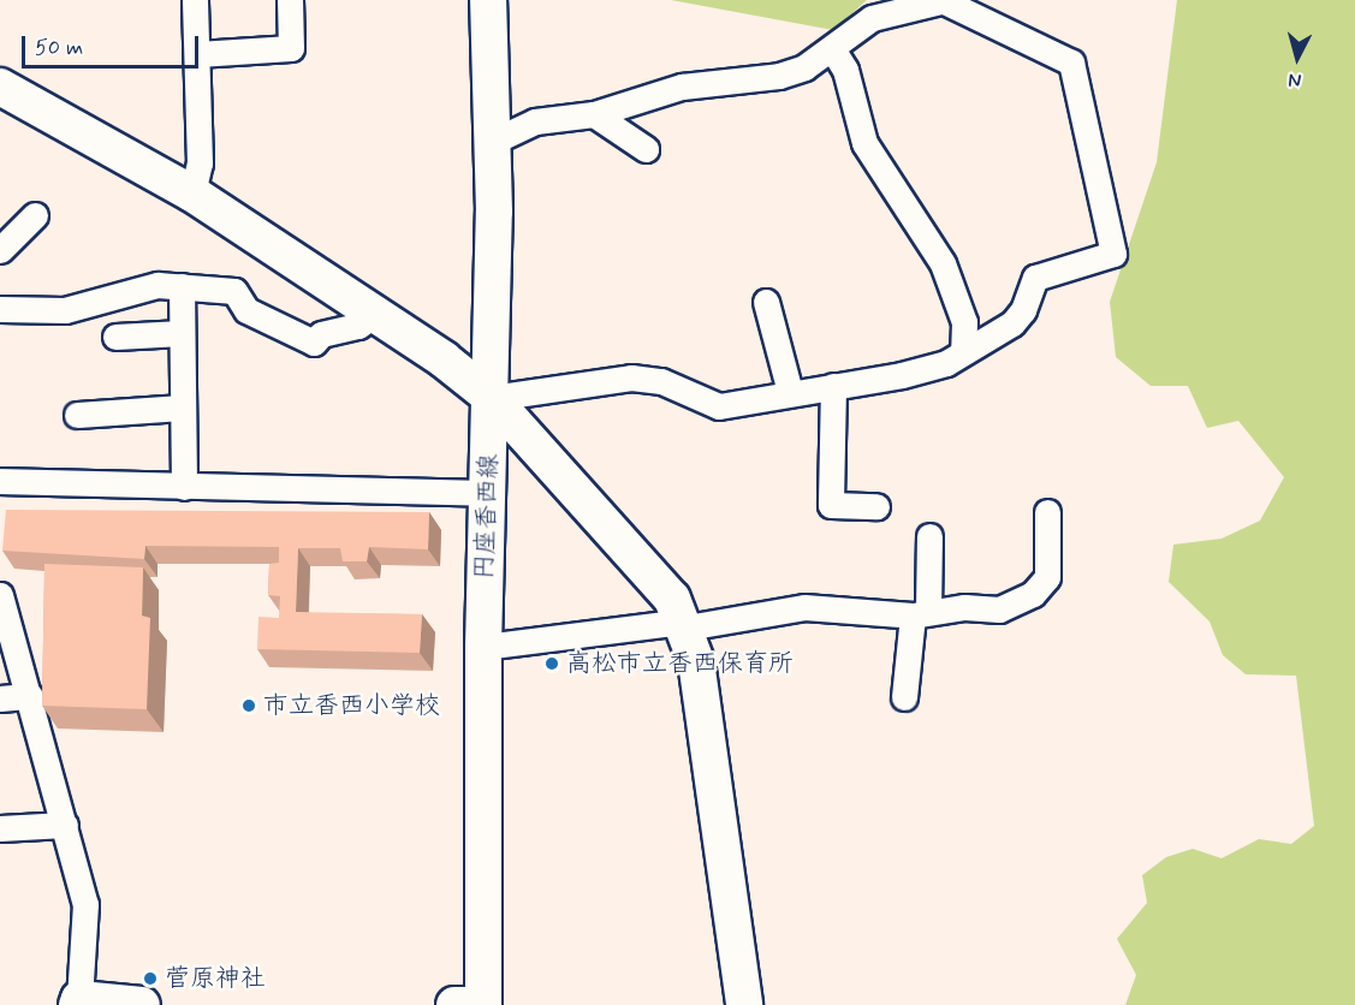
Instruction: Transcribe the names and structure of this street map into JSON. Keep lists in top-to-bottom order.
{
  "streets": {
    "street": ["円座香西線"]
  },
  "places": ["高松市立香西保育所", "市立香西小学校", "菅原神社"],
  "scale_bar": "50 m",
  "north": "bottom"
}
